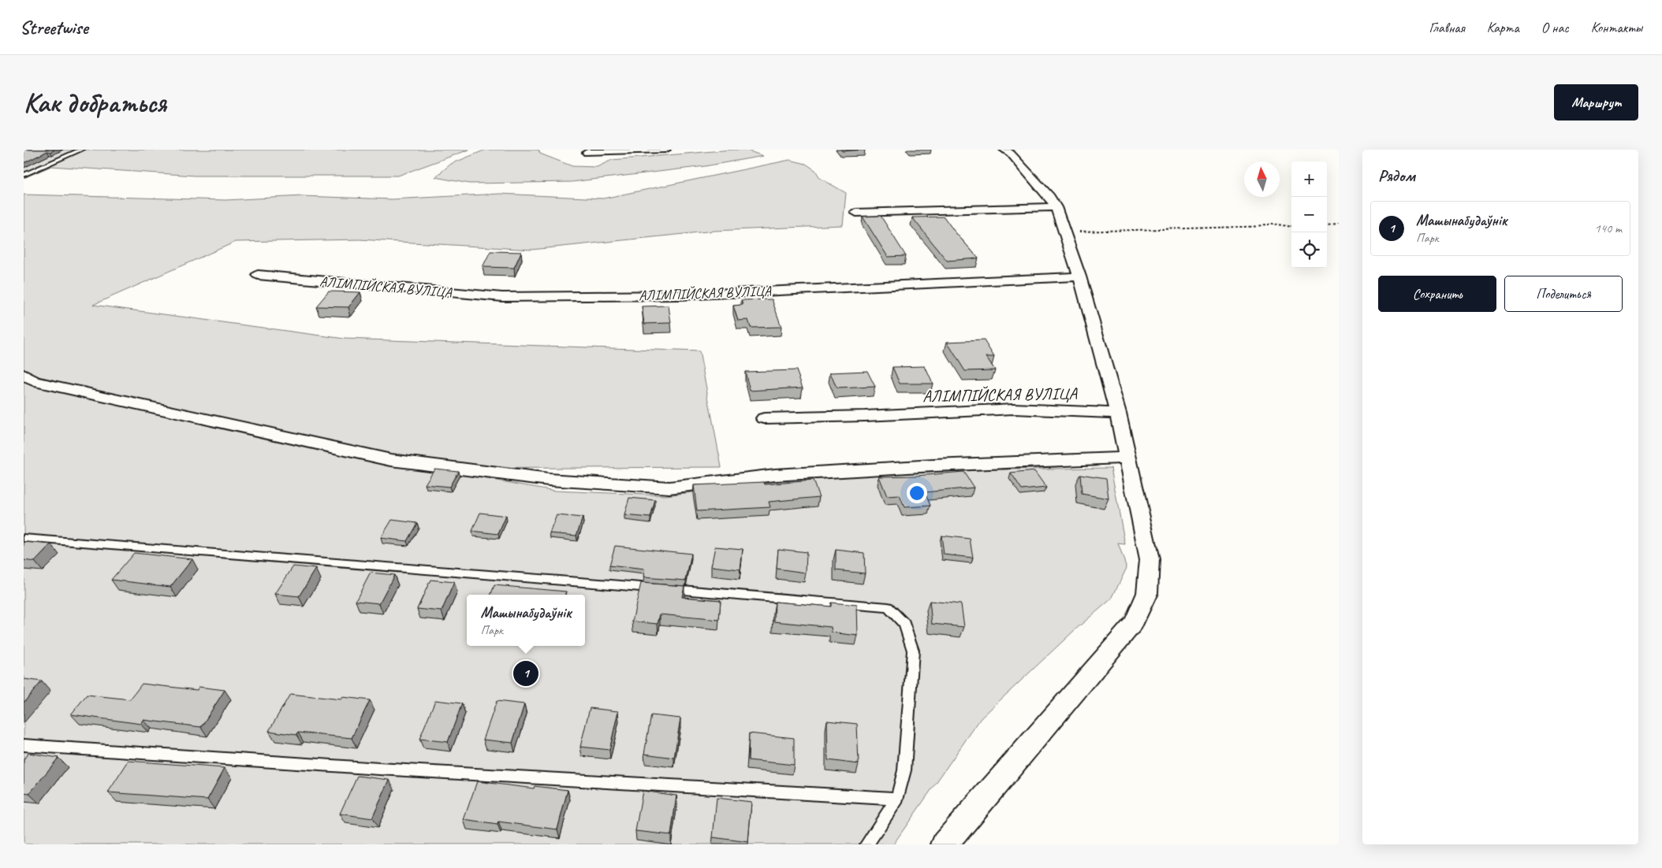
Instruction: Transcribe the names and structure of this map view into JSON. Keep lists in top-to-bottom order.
{
  "streets": {
    "street": ["АЛІМПІЙСКАЯ ВУЛІЦА"]
  },
  "north": "top",
  "page": {
    "header": "Streetwise",
    "nav": [
      "Главная",
      "Карта",
      "О нас",
      "Контакты"
    ],
    "buttons": [
      "Маршрут",
      ["Сохранить", "Поделиться"]
    ],
    "title": "Как добраться",
    "heading": "Рядом",
    "map_buttons": ["+", "−"],
    "list": [
      {
        "mark": "1",
        "name": "Машынабудаўнік",
        "note": "Парк",
        "value": "140 m"
      }
    ],
    "popup": ["Машынабудаўнік", "Парк"],
    "pins": "1"
  }
}
